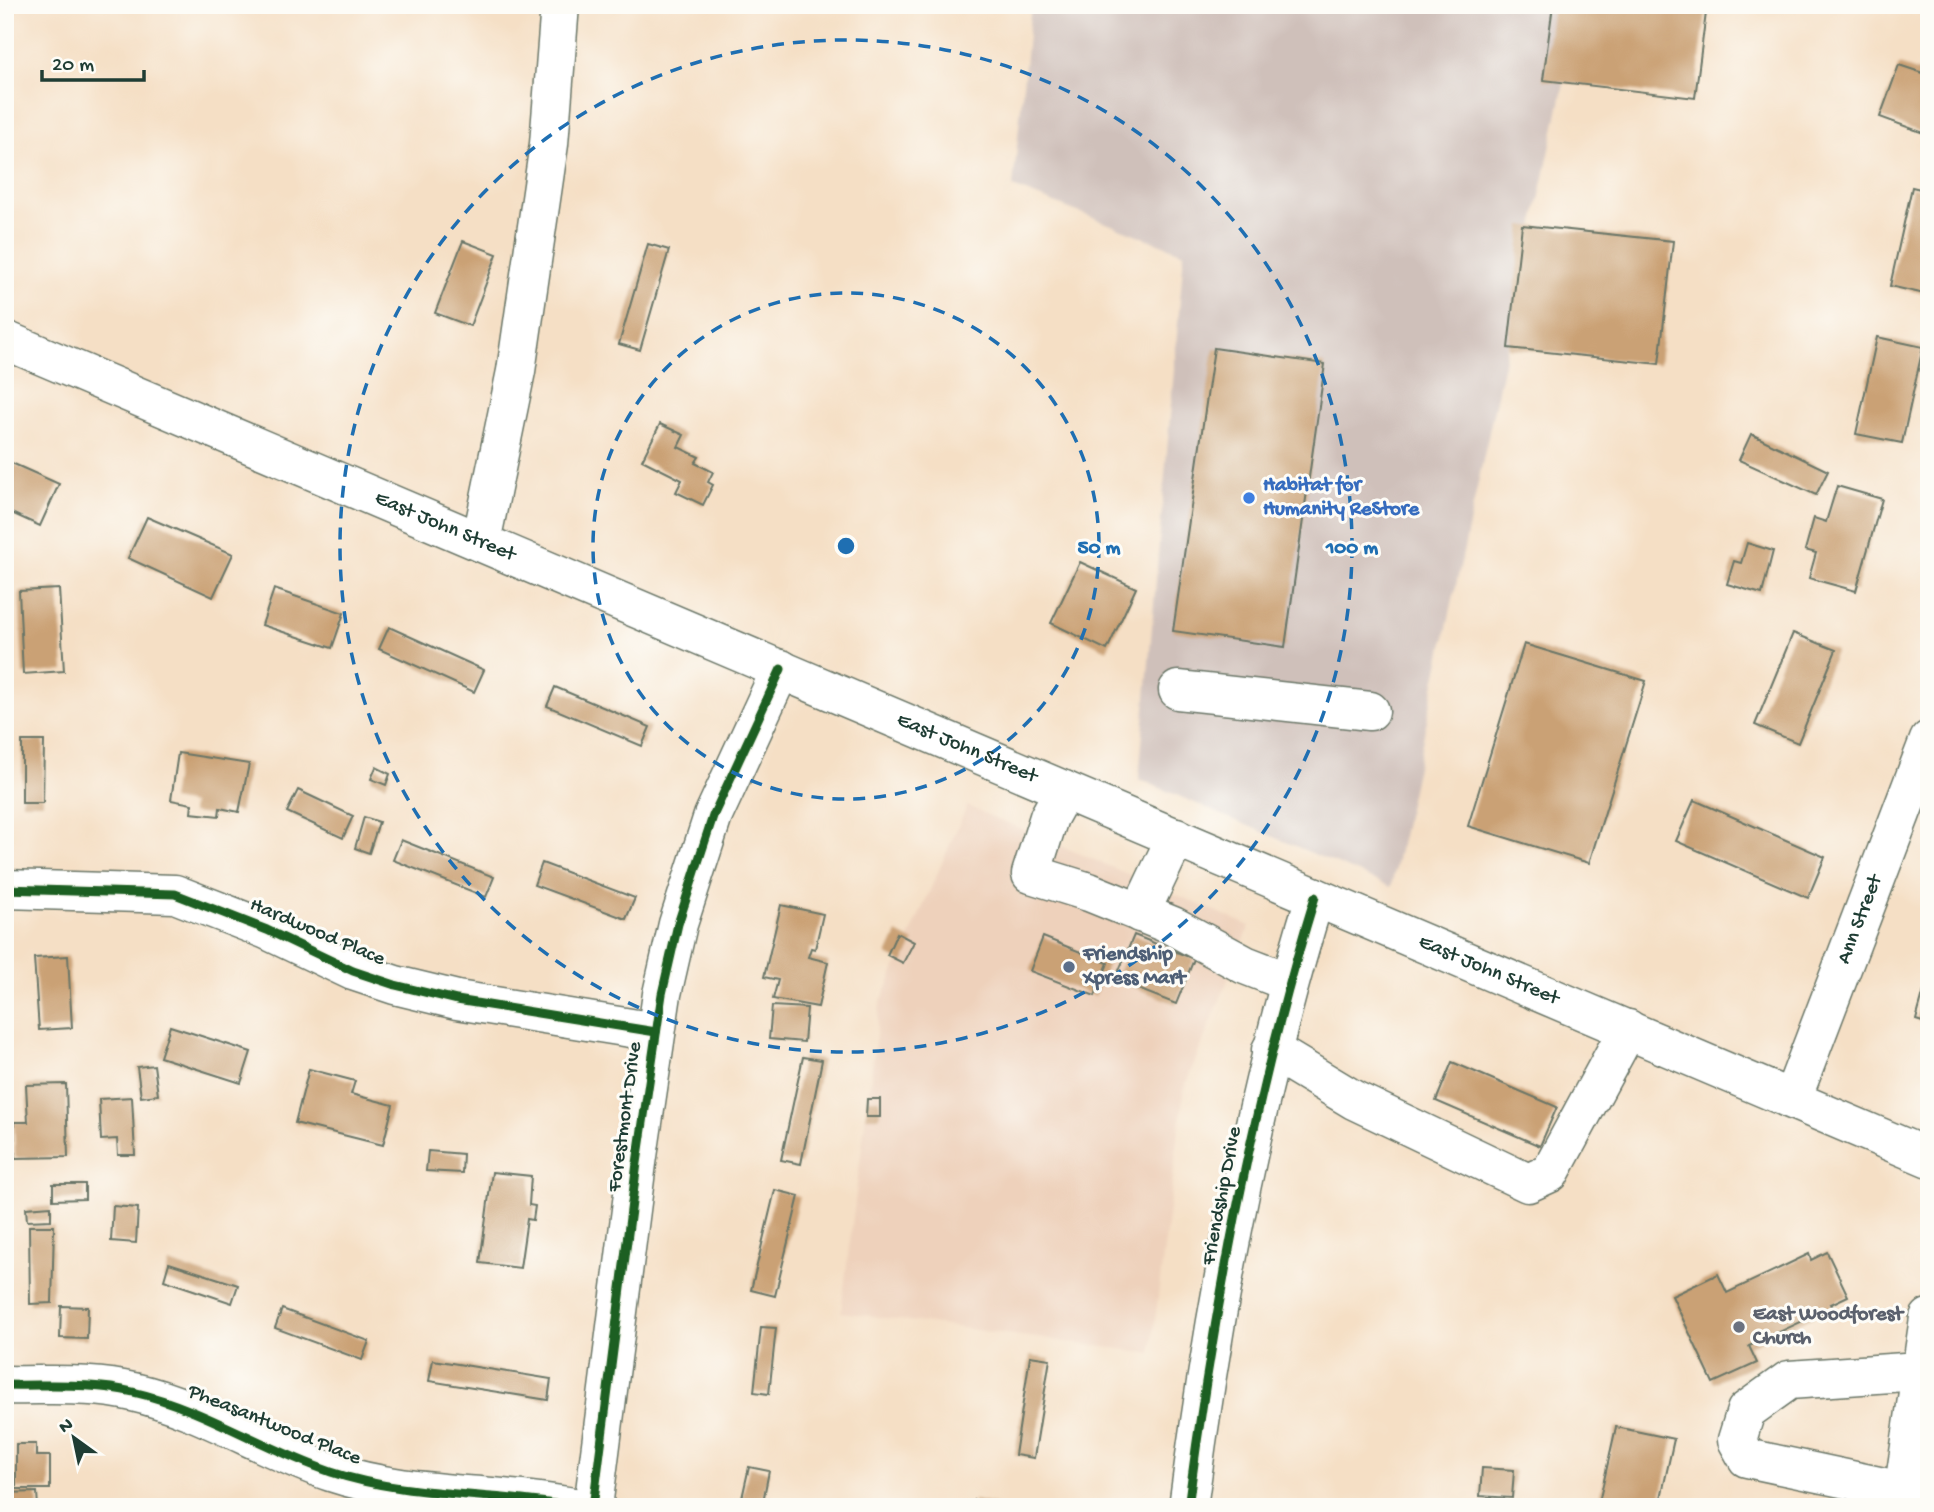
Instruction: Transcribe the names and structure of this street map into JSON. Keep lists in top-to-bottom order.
{
  "streets": {
    "street": [
      "East John Street",
      "Ann Street",
      "Hardwood Place",
      "Forestmont Drive",
      "Friendship Drive",
      "Pheasantwood Place"
    ]
  },
  "crossings": [
    ["East John Street", "Ann Street"],
    ["East John Street", "Forestmont Drive"],
    ["East John Street", "Friendship Drive"],
    ["Hardwood Place", "Forestmont Drive"]
  ],
  "places": ["Habitat for Humanity ReStore", "Friendship Xpress Mart", "East Woodforest Church"],
  "scale_bar": "20 m",
  "north": "top left",
  "rings": ["50 m", "100 m"]
}
